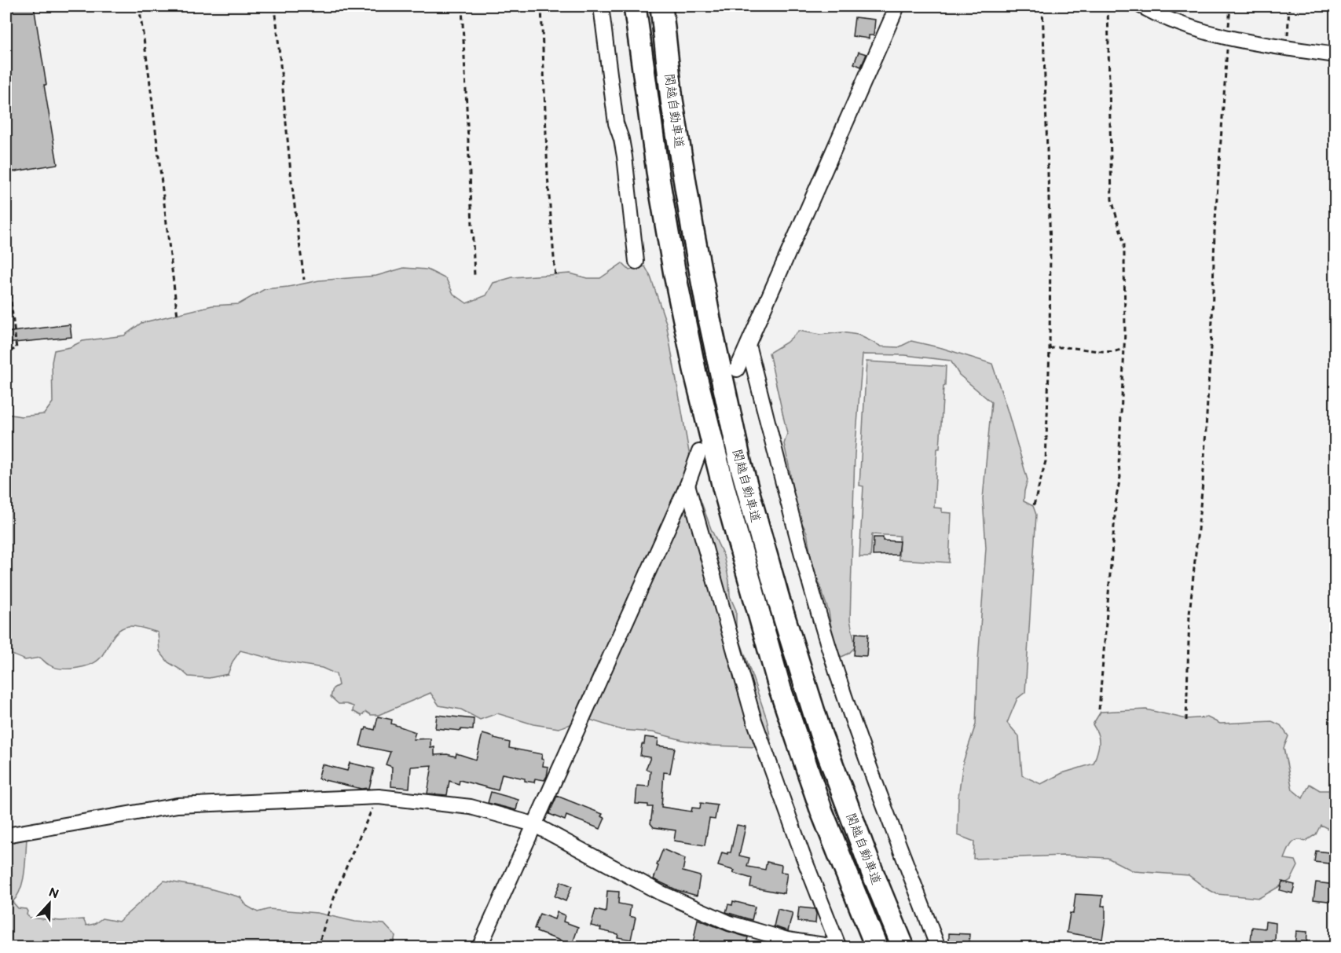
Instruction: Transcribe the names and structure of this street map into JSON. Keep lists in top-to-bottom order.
{
  "streets": {
    "highway": ["関越自動車道"]
  },
  "north": "top"
}
